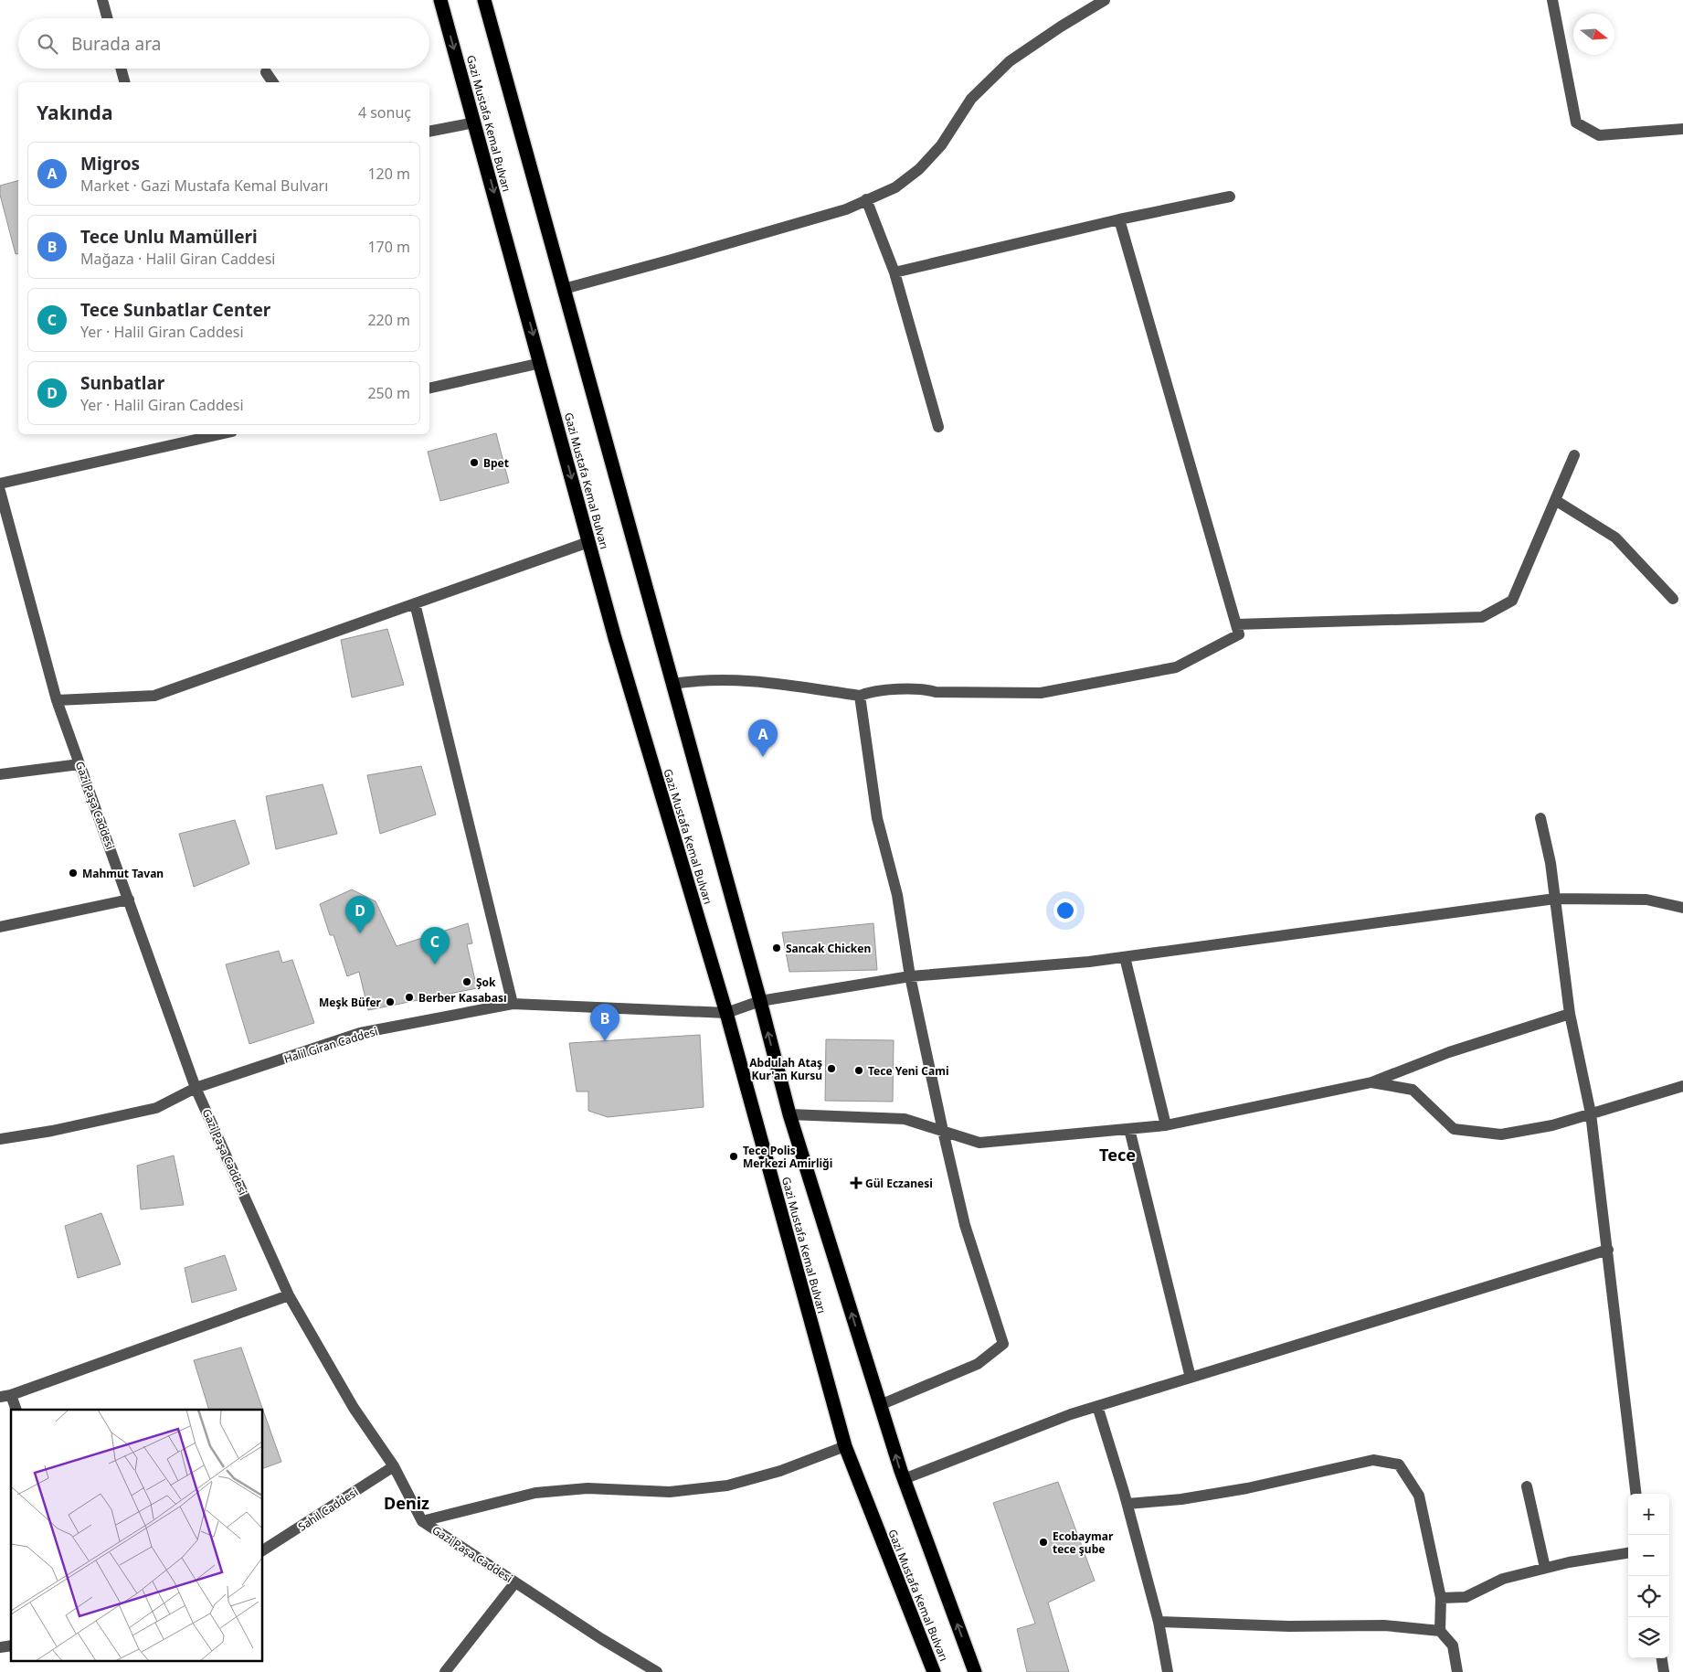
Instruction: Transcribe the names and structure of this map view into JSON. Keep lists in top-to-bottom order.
{
  "streets": {
    "highway": ["Gazi Mustafa Kemal Bulvarı"],
    "street": ["Gazi Paşa Caddesi", "Halil Giran Caddesi", "Sahil Caddesi"]
  },
  "crossings": [
    ["Gazi Mustafa Kemal Bulvarı", "Halil Giran Caddesi"],
    ["Gazi Paşa Caddesi", "Halil Giran Caddesi"],
    ["Gazi Paşa Caddesi", "Sahil Caddesi"]
  ],
  "districts": ["Tece", "Deniz"],
  "places": {
    "other": [
      "Bpet",
      "Mahmut Tavan",
      "Sancak Chicken",
      "Şok",
      "Berber Kasabası",
      "Meşk Büfer",
      "Abdulah Ataş Kur'an Kursu",
      "Tece Yeni Cami",
      "Tece Polis Merkezi Amirliği",
      "Ecobaymar tece şube"
    ],
    "health": ["Gül Eczanesi"]
  },
  "north": "right",
  "page": {
    "search": "Burada ara",
    "heading": ["Yakında", "4 sonuç"],
    "list": [
      {
        "mark": "A",
        "name": "Migros",
        "note": "Market · Gazi Mustafa Kemal Bulvarı",
        "value": "120 m"
      },
      {
        "mark": "B",
        "name": "Tece Unlu Mamülleri",
        "note": "Mağaza · Halil Giran Caddesi",
        "value": "170 m"
      },
      {
        "mark": "C",
        "name": "Tece Sunbatlar Center",
        "note": "Yer · Halil Giran Caddesi",
        "value": "220 m"
      },
      {
        "mark": "D",
        "name": "Sunbatlar",
        "note": "Yer · Halil Giran Caddesi",
        "value": "250 m"
      }
    ],
    "pins": [
      "A",
      "D",
      "C",
      "B"
    ],
    "map_buttons": ["+", "−"]
  }
}
